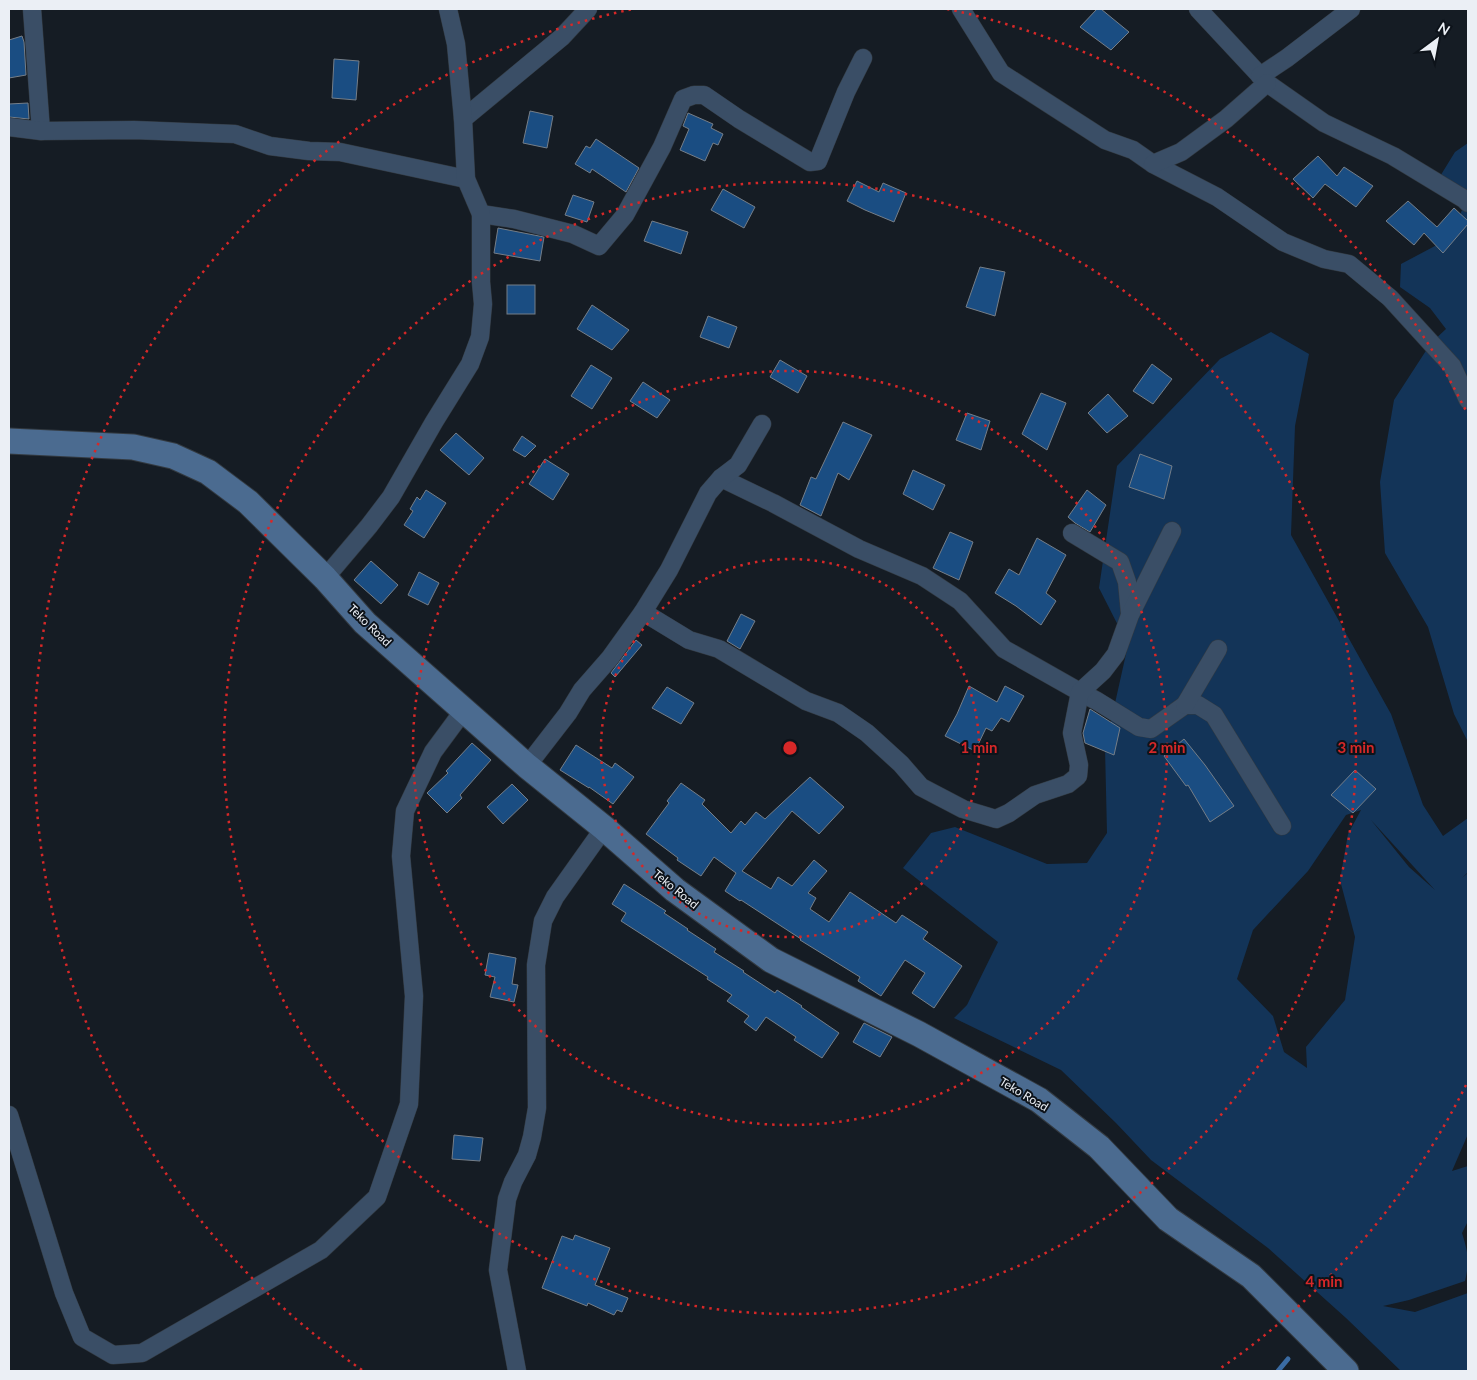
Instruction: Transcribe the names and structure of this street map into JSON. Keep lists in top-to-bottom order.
{
  "streets": {
    "street": ["Teko Road"]
  },
  "north": "top right",
  "rings": [
    "1 min",
    "2 min",
    "3 min",
    "4 min"
  ]
}
